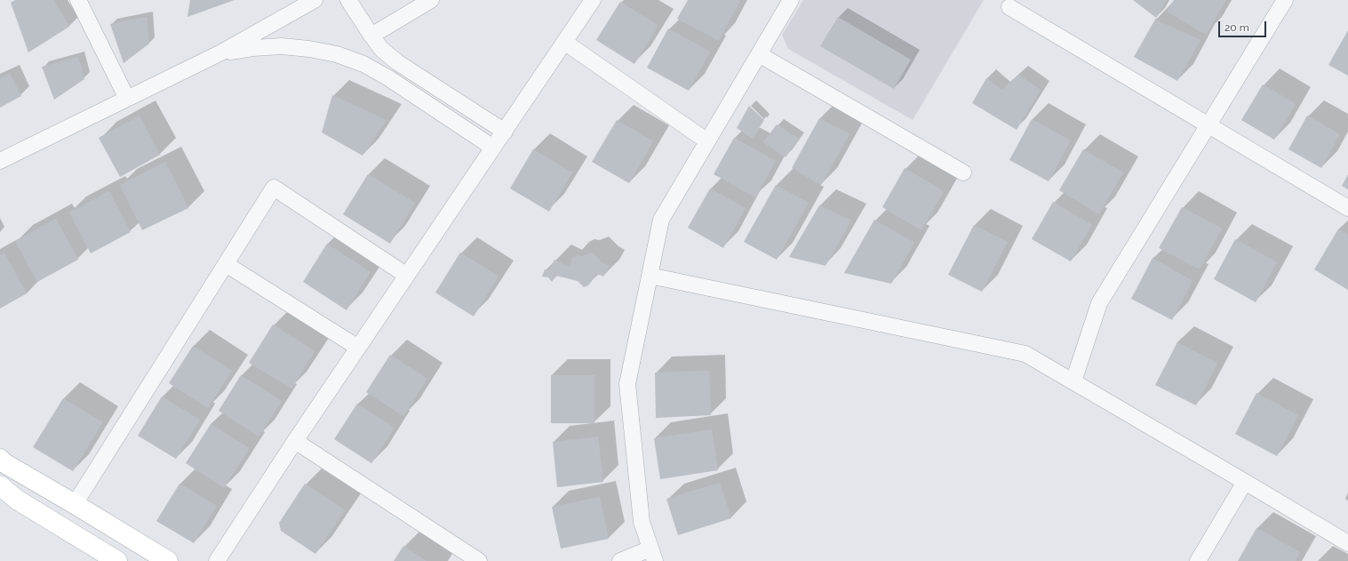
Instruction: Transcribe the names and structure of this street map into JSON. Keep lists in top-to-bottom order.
{
  "scale_bar": "20 m"
}
